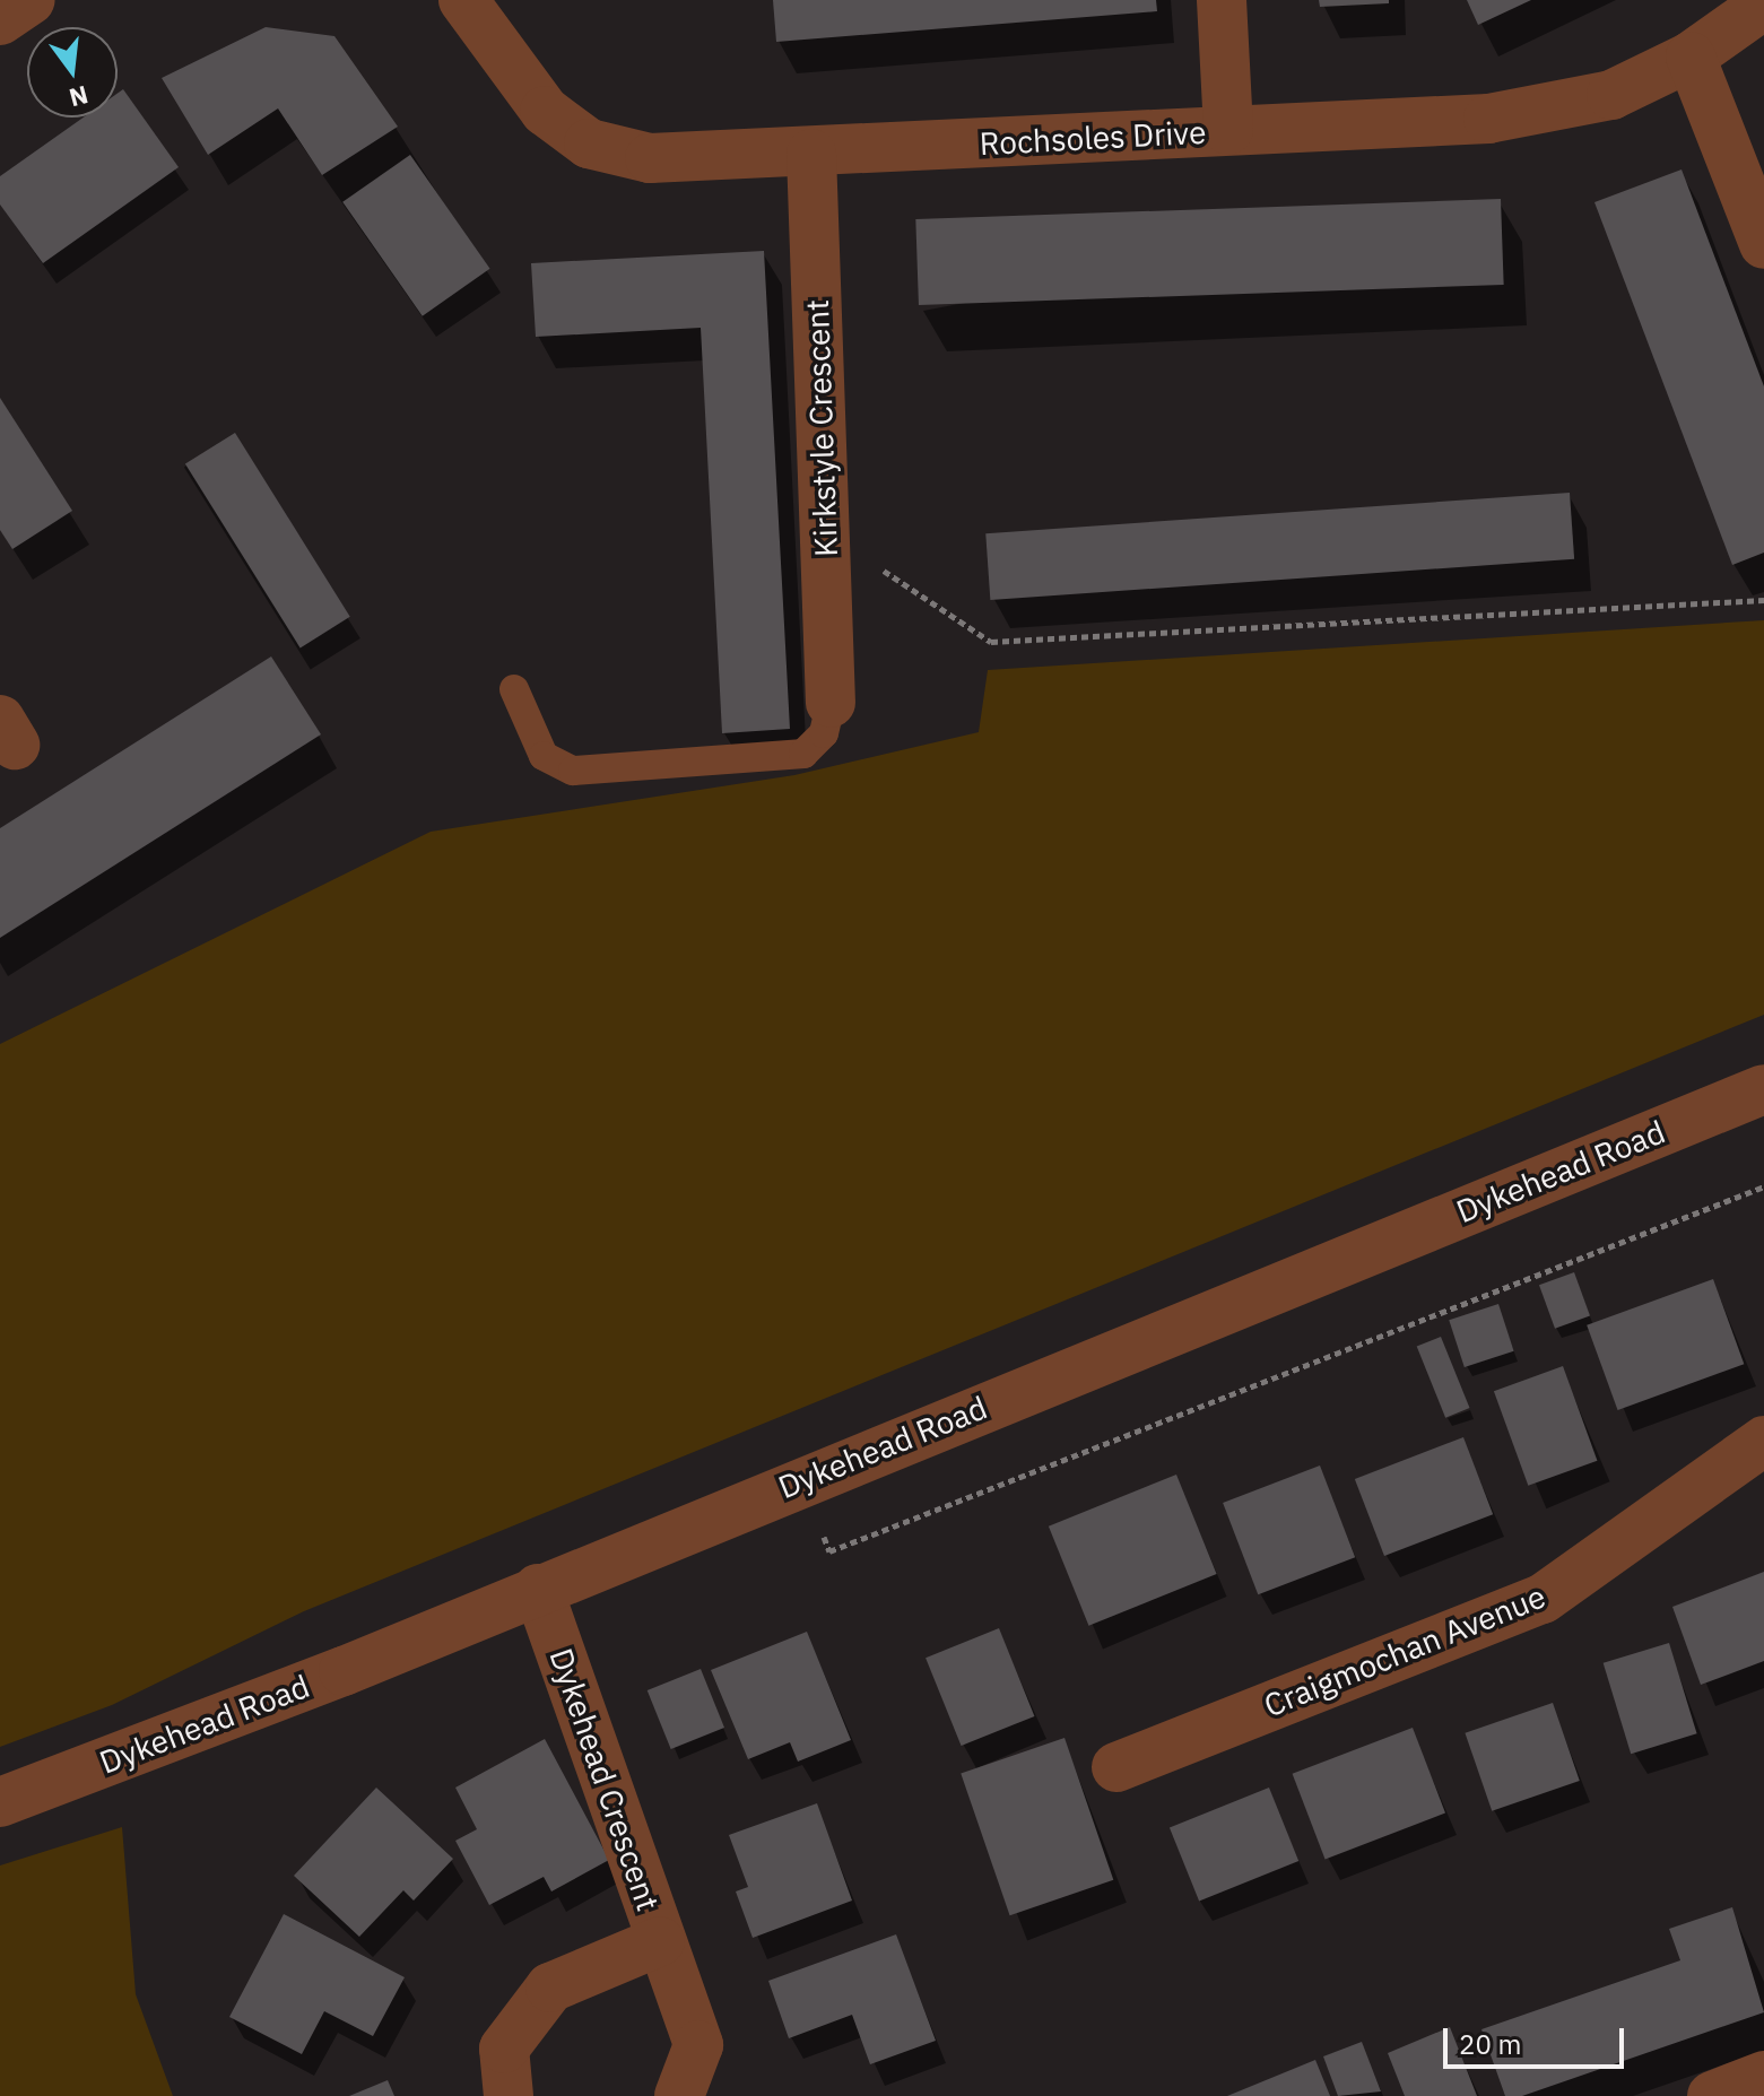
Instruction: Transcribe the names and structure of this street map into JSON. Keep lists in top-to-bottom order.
{
  "streets": {
    "street": [
      "Rochsoles Drive",
      "Kirkstyle Crescent",
      "Dykehead Road",
      "Craigmochan Avenue",
      "Dykehead Crescent"
    ]
  },
  "crossings": [
    ["Rochsoles Drive", "Kirkstyle Crescent"],
    ["Dykehead Road", "Dykehead Crescent"]
  ],
  "scale_bar": "20 m",
  "north": "bottom"
}
